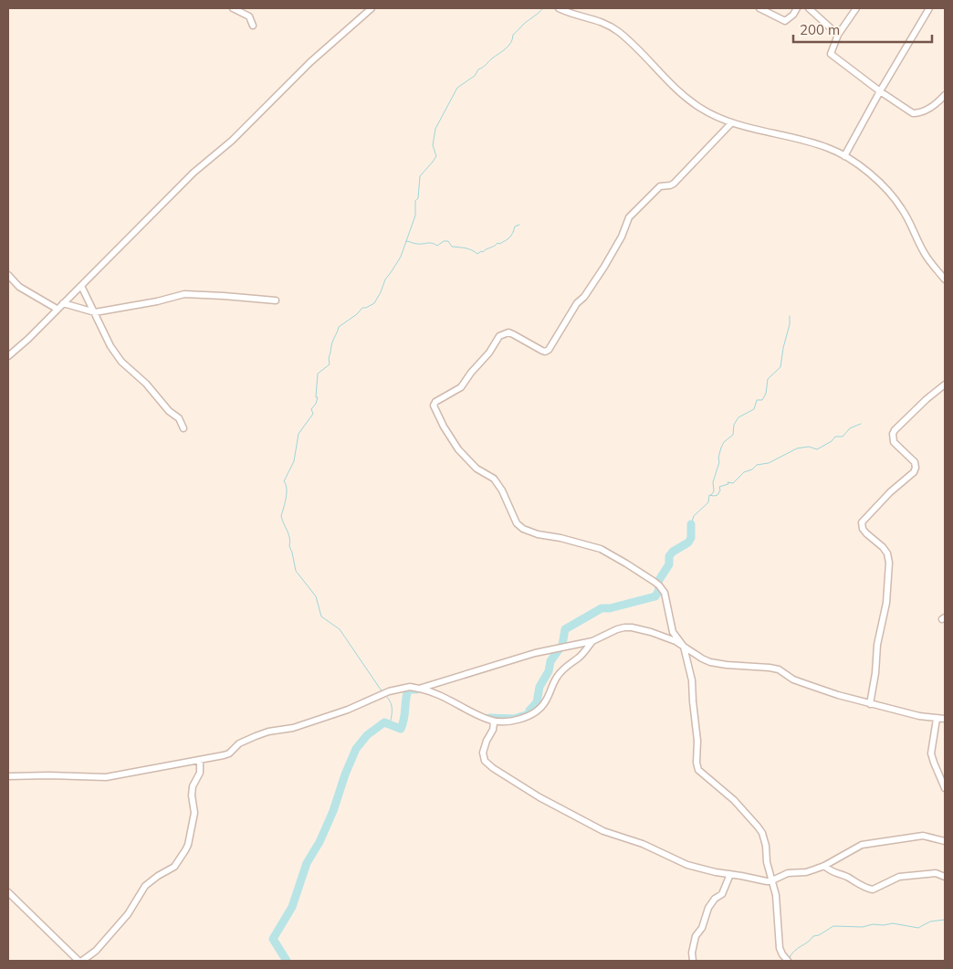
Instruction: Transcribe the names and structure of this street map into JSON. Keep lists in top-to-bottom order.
{
  "scale_bar": "200 m"
}
